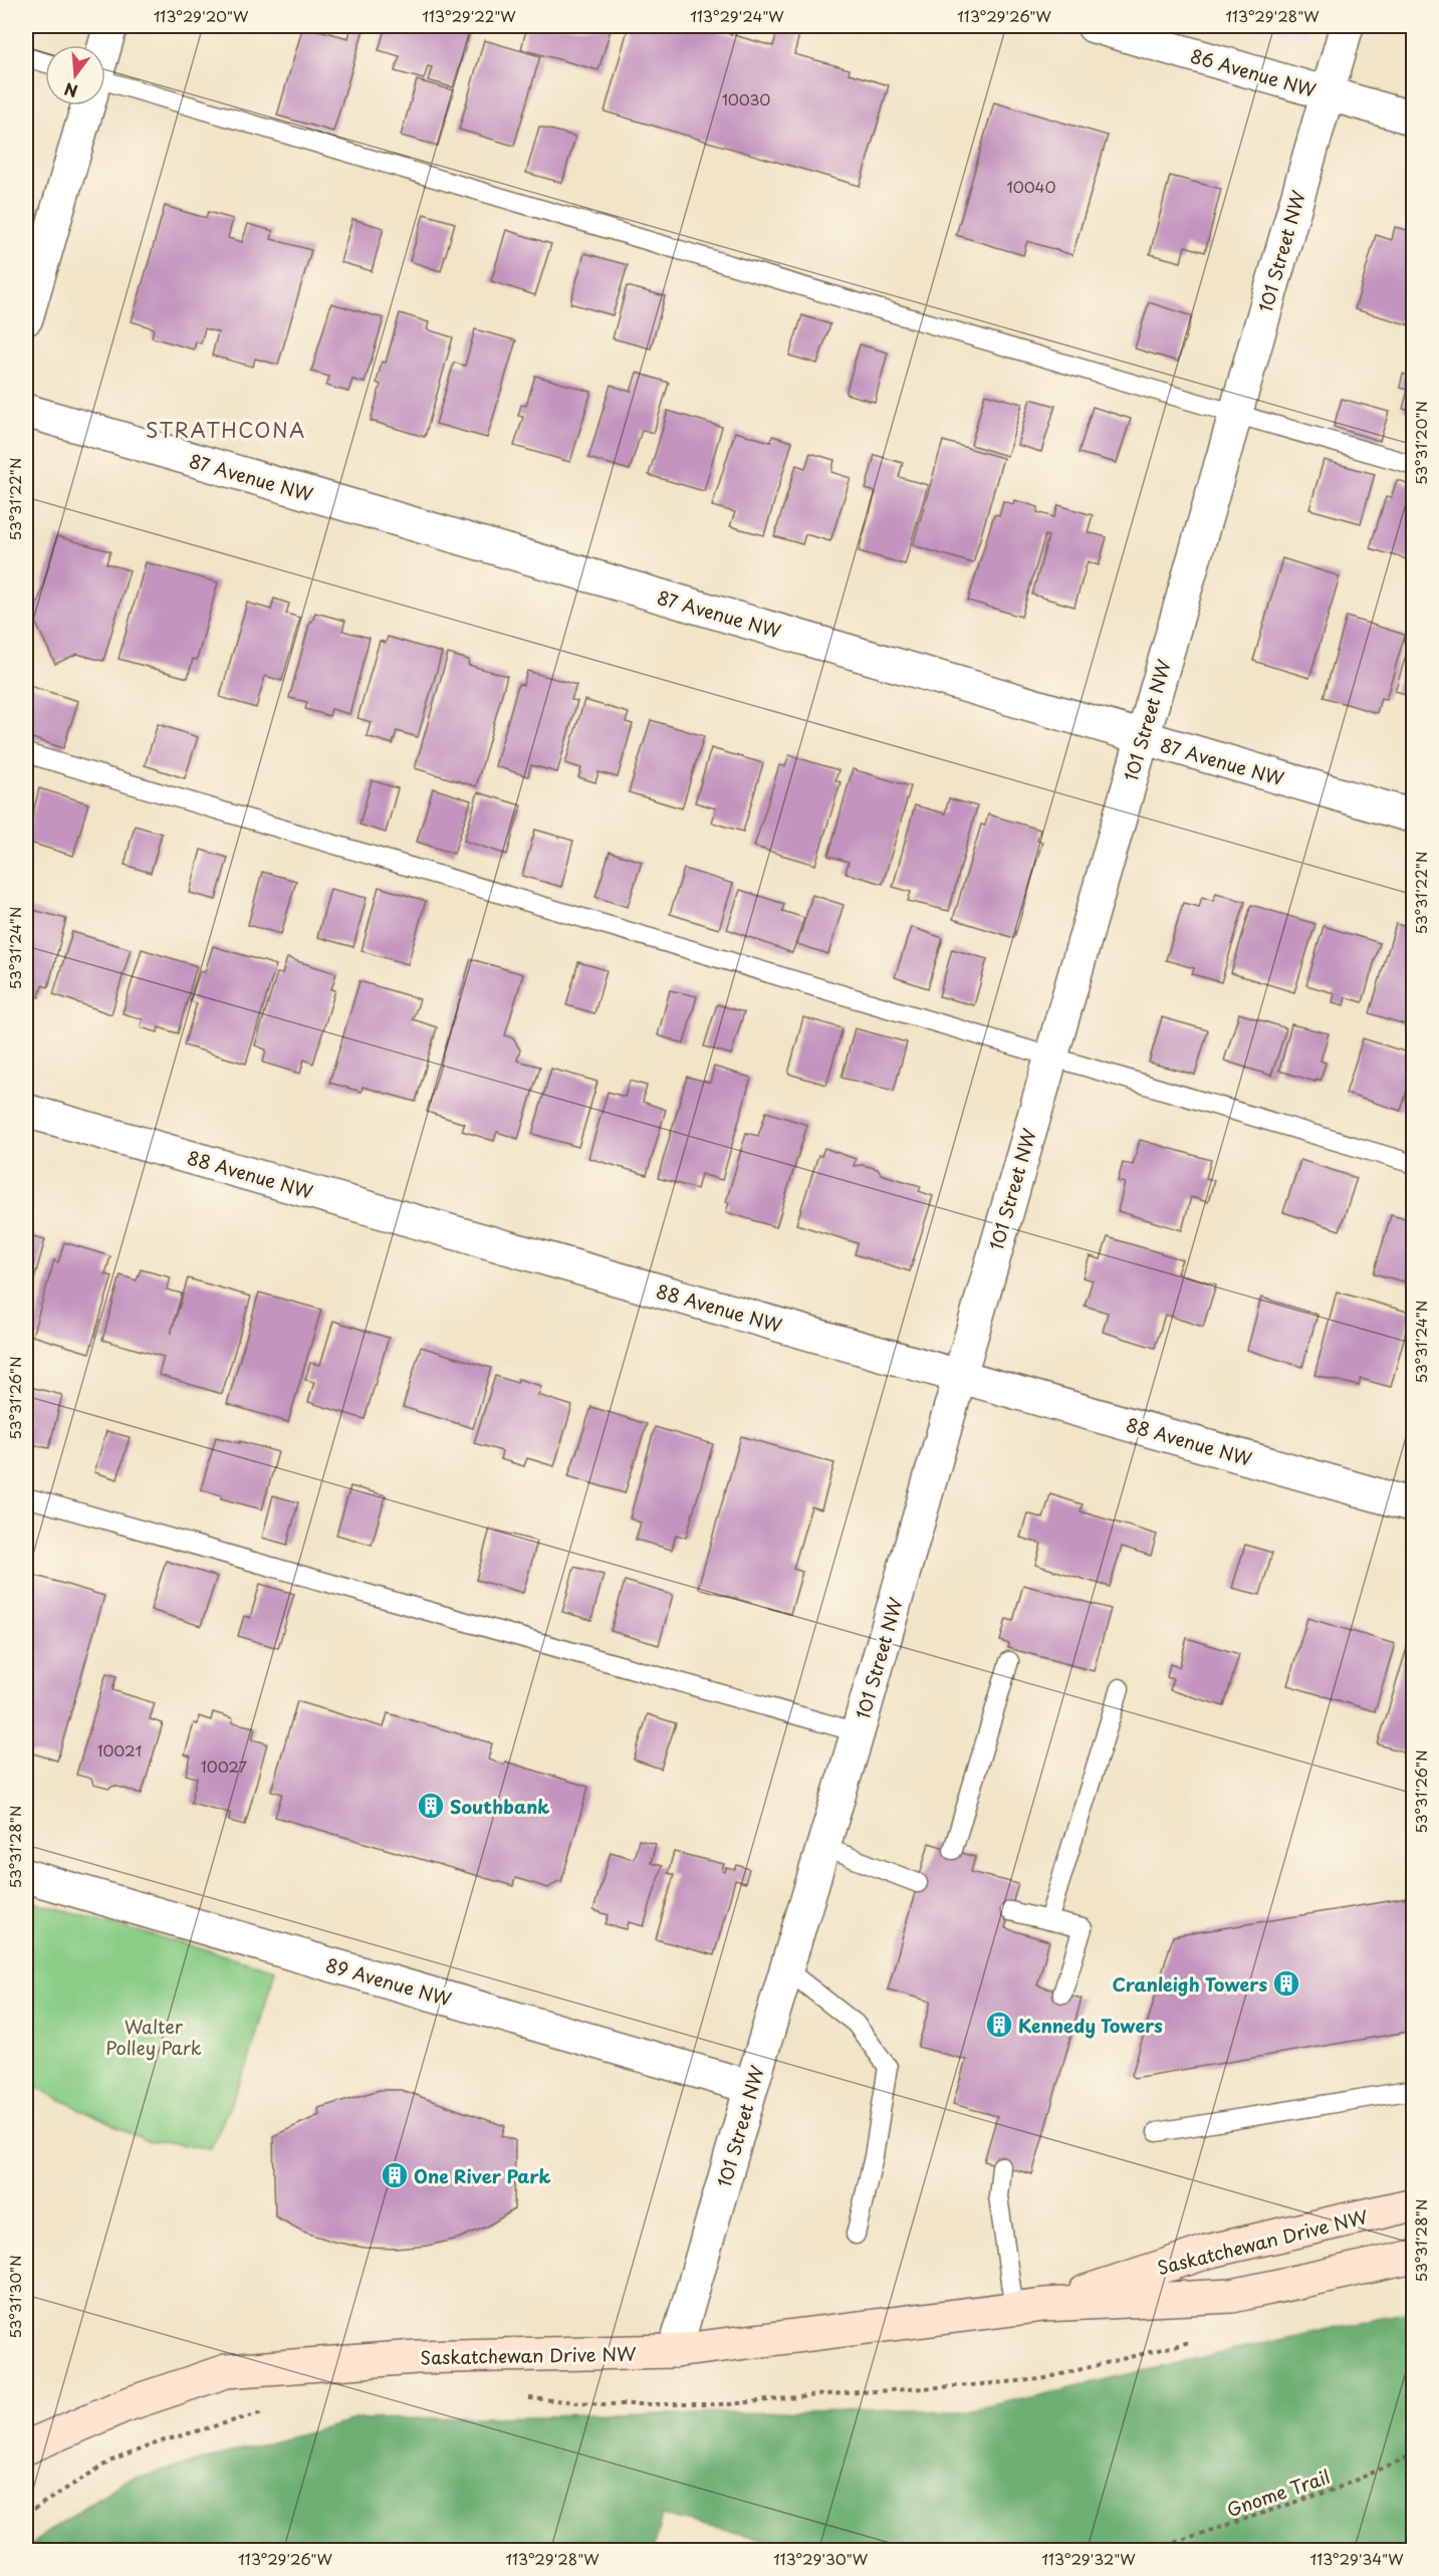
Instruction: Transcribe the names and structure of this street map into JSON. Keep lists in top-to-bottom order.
{
  "streets": {
    "main road": ["Saskatchewan Drive NW"],
    "street": [
      "86 Avenue NW",
      "101 Street NW",
      "87 Avenue NW",
      "88 Avenue NW",
      "89 Avenue NW"
    ],
    "path": ["Gnome Trail"]
  },
  "crossings": [
    ["86 Avenue NW", "101 Street NW"],
    ["101 Street NW", "87 Avenue NW"],
    ["101 Street NW", "88 Avenue NW"],
    ["101 Street NW", "89 Avenue NW"],
    ["101 Street NW", "Saskatchewan Drive NW"]
  ],
  "districts": ["STRATHCONA"],
  "parks": ["Walter Polley Park"],
  "places": {
    "building": [
      "Southbank",
      "Cranleigh Towers",
      "Kennedy Towers",
      "One River Park"
    ]
  },
  "house_numbers": [
    "10030",
    "10040",
    "10021",
    "10027"
  ],
  "north": "bottom",
  "coordinates": [
    "113°29'20\"W",
    "113°29'22\"W",
    "113°29'24\"W",
    "113°29'26\"W",
    "113°29'28\"W",
    "53°31'20\"N",
    "53°31'22\"N",
    "53°31'24\"N",
    "53°31'26\"N",
    "53°31'28\"N",
    "53°31'30\"N",
    "113°29'30\"W",
    "113°29'32\"W",
    "113°29'34\"W"
  ]
}
